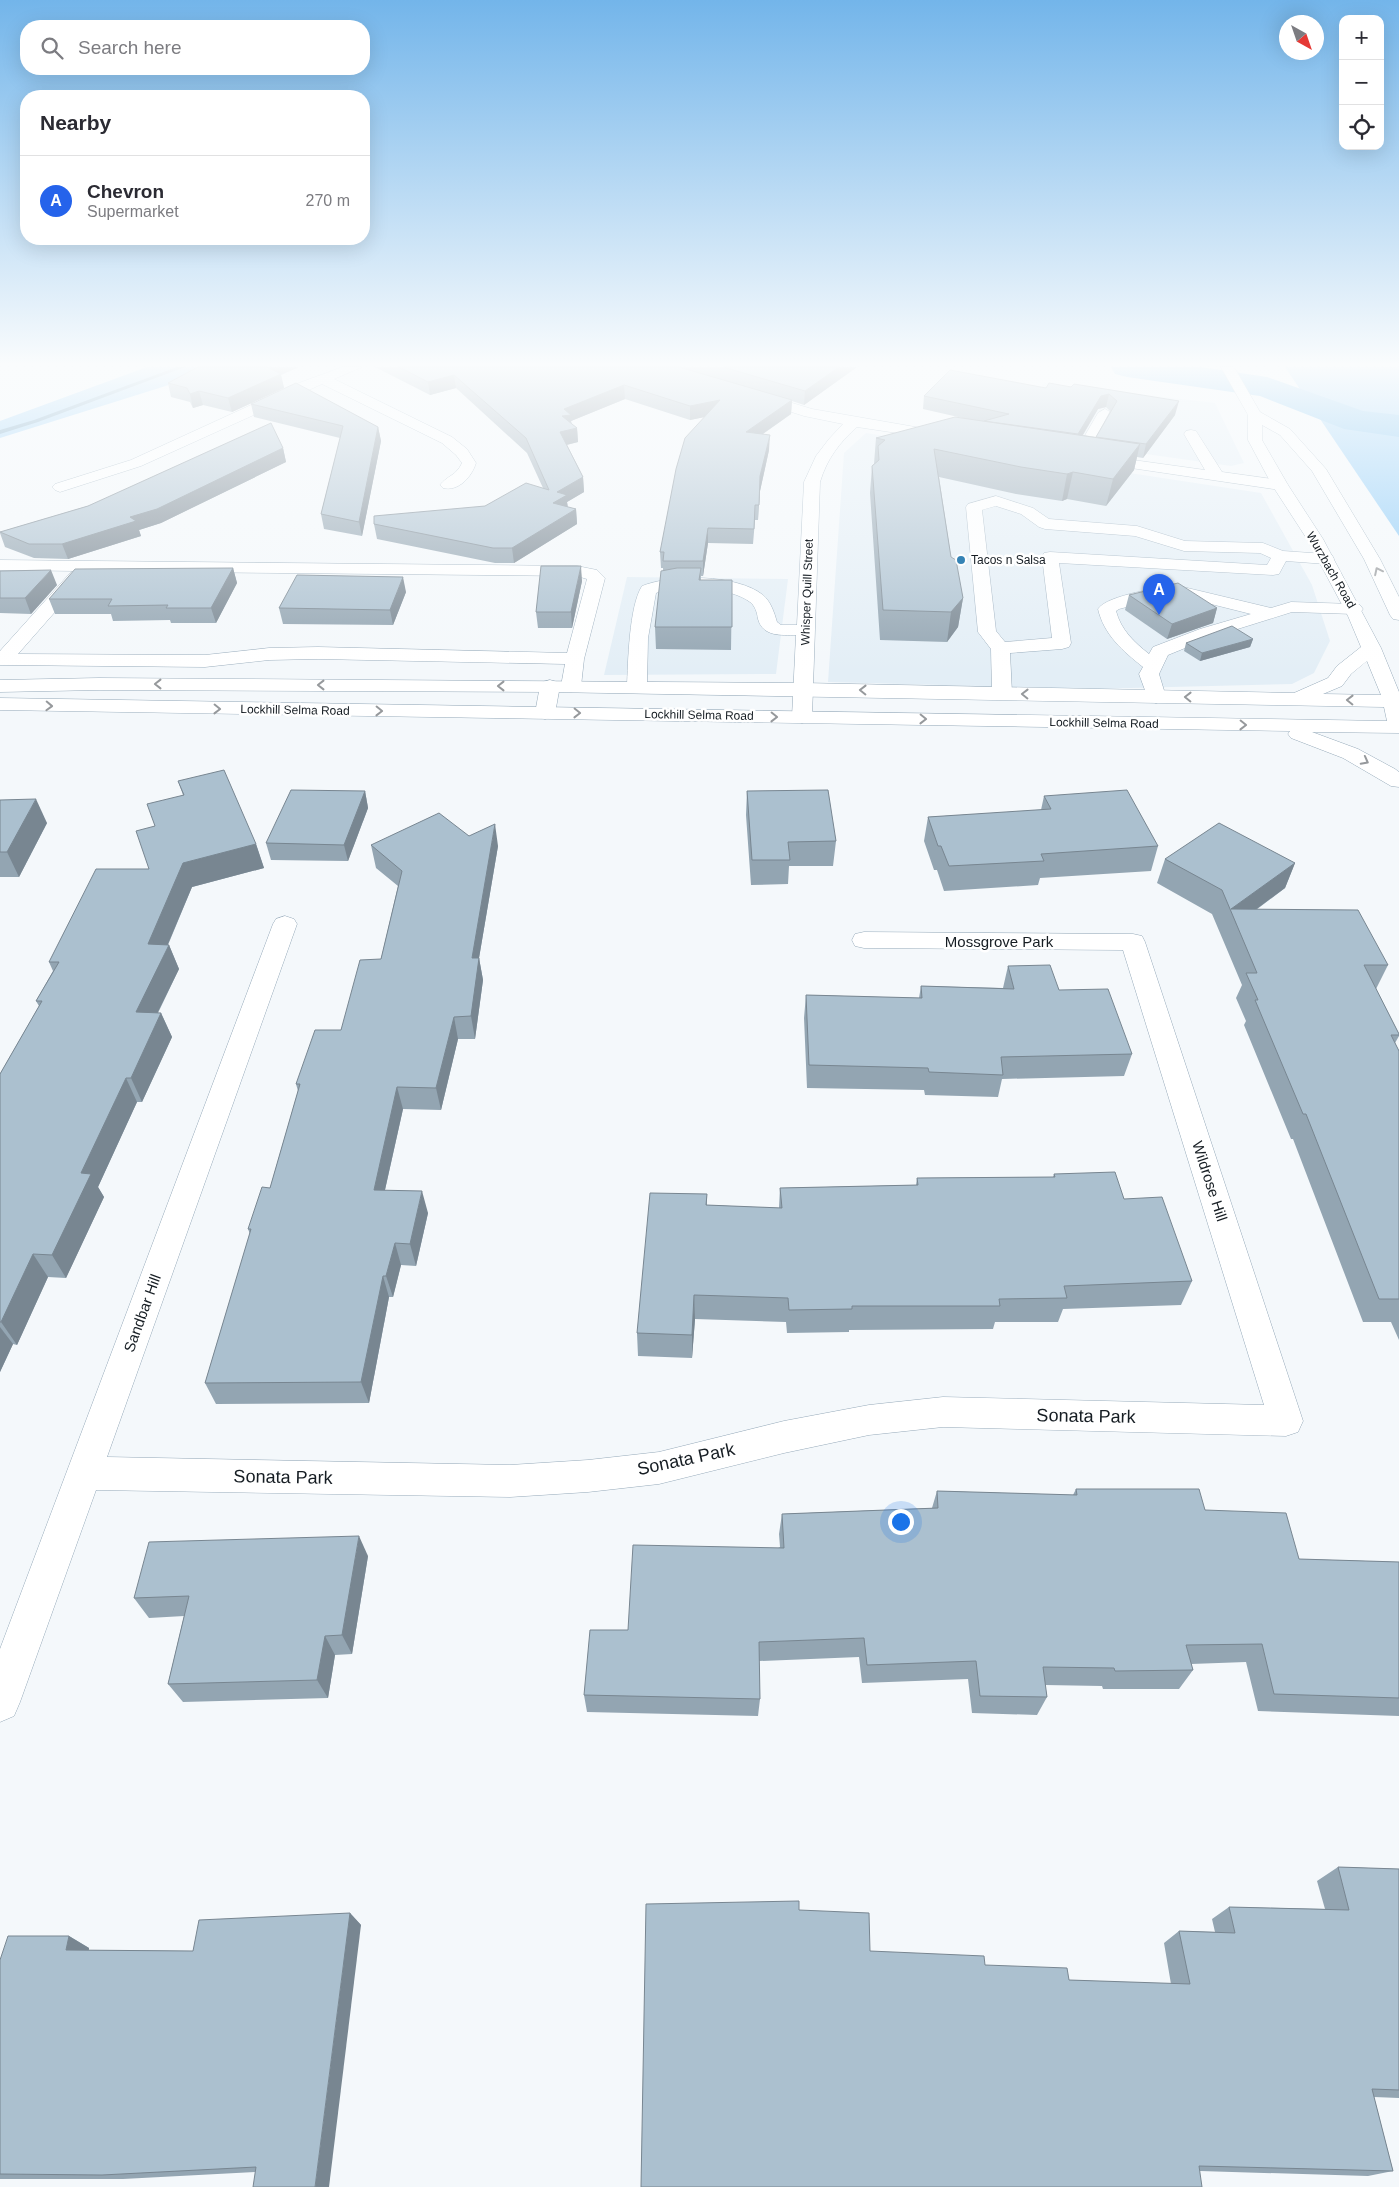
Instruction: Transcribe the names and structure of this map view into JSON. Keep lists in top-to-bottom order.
{
  "streets": {
    "main road": [
      "Wurzbach Road",
      "Whisper Quill Street",
      "Lockhill Selma Road",
      "Mossgrove Park",
      "Wildrose Hill",
      "Sandbar Hill",
      "Sonata Park"
    ]
  },
  "crossings": [
    ["Wurzbach Road", "Lockhill Selma Road"],
    ["Whisper Quill Street", "Lockhill Selma Road"],
    ["Mossgrove Park", "Wildrose Hill"],
    ["Wildrose Hill", "Sonata Park"],
    ["Sandbar Hill", "Sonata Park"]
  ],
  "places": ["Tacos n Salsa"],
  "north": "bottom right",
  "page": {
    "map_buttons": ["+", "−"],
    "search": "Search here",
    "heading": "Nearby",
    "list": [
      {
        "mark": "A",
        "name": "Chevron",
        "note": "Supermarket",
        "value": "270 m"
      }
    ],
    "pins": "A"
  }
}
